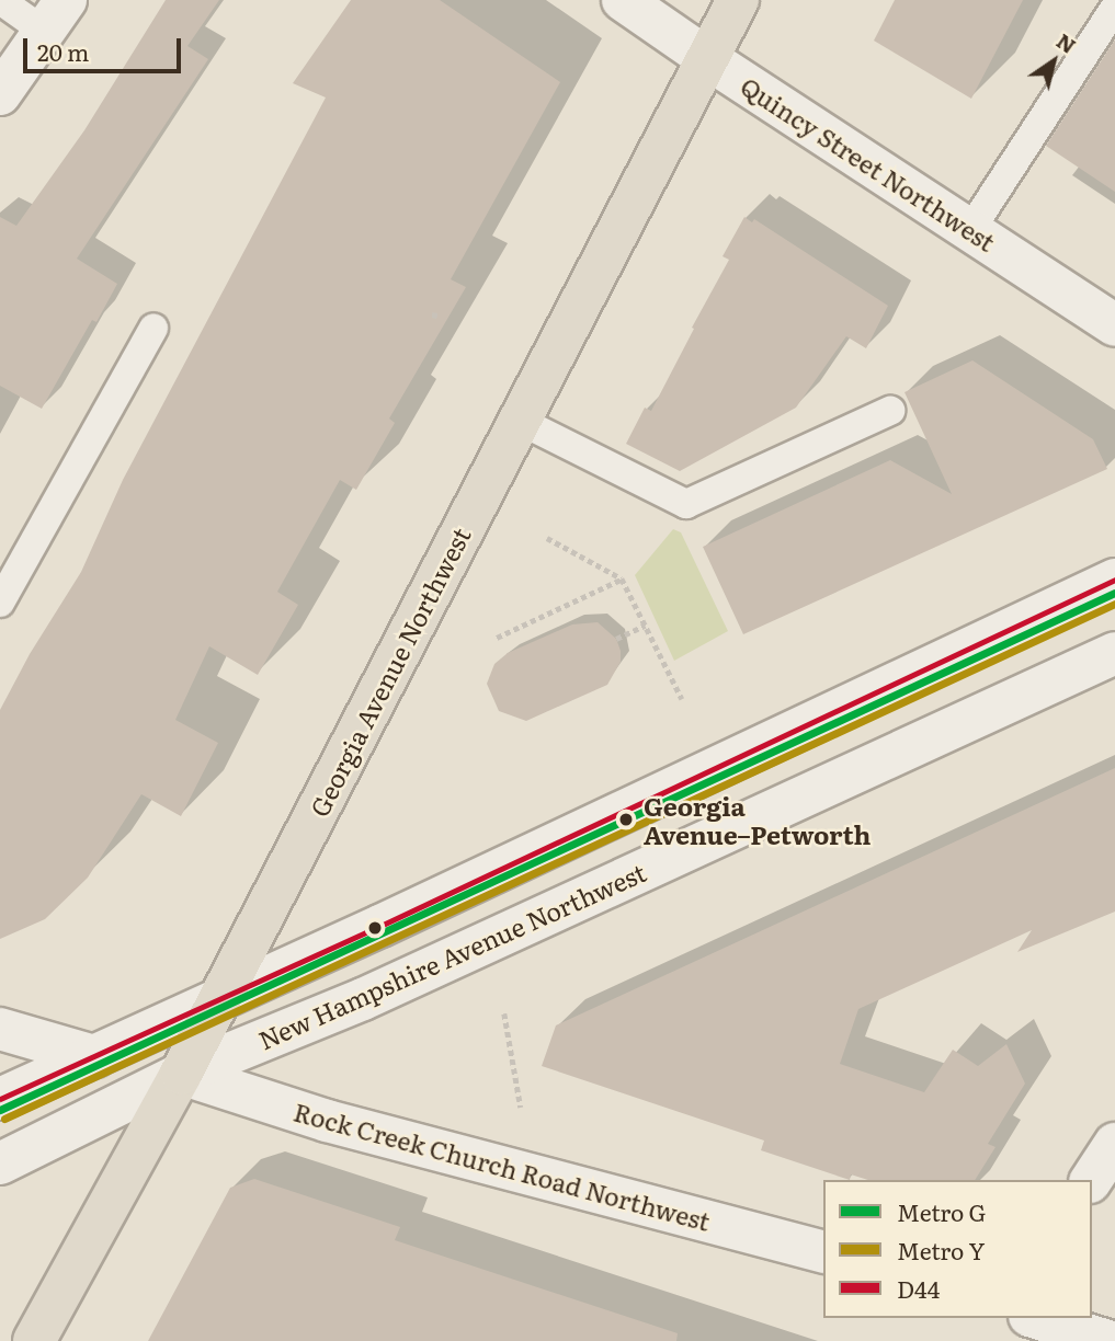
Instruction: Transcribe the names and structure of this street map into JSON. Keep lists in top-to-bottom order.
{
  "streets": {
    "highway": ["Georgia Avenue Northwest"],
    "main road": ["Quincy Street Northwest", "New Hampshire Avenue Northwest", "Rock Creek Church Road Northwest"]
  },
  "crossings": [
    ["Quincy Street Northwest", "Georgia Avenue Northwest"],
    ["Georgia Avenue Northwest", "New Hampshire Avenue Northwest"],
    ["Georgia Avenue Northwest", "Rock Creek Church Road Northwest"],
    ["New Hampshire Avenue Northwest", "Rock Creek Church Road Northwest"]
  ],
  "places": ["Georgia Avenue–Petworth"],
  "lines": ["transit line D44", "metro line G", "metro line Y"],
  "legend": ["Metro G", "Metro Y", "D44"],
  "scale_bar": "20 m",
  "north": "top right"
}
